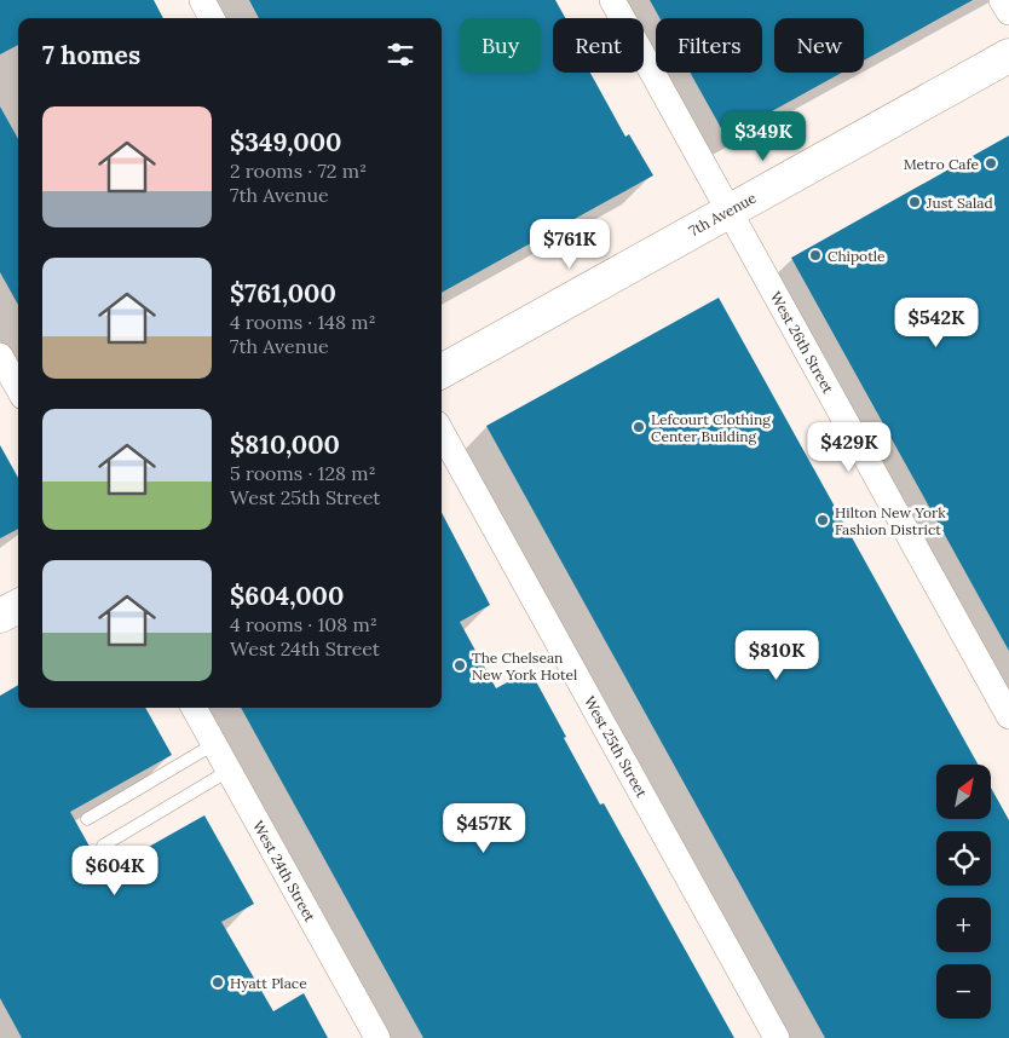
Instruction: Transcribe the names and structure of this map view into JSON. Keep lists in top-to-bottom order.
{
  "streets": {
    "main road": ["7th Avenue"],
    "street": ["West 26th Street", "West 25th Street", "West 24th Street"]
  },
  "crossings": [
    ["7th Avenue", "West 26th Street"]
  ],
  "places": [
    "Metro Cafe",
    "Just Salad",
    "Chipotle",
    "Lefcourt Clothing Center Building",
    "Hilton New York Fashion District",
    "The Chelsean New York Hotel",
    "Hyatt Place"
  ],
  "north": "top right",
  "page": {
    "chip": [
      "Buy",
      "Rent",
      "Filters",
      "New"
    ],
    "heading": "7 homes",
    "list": [
      {
        "name": "$349,000",
        "note": "2 rooms · 72 m² · 7th Avenue"
      },
      {
        "name": "$761,000",
        "note": "4 rooms · 148 m² · 7th Avenue"
      },
      {
        "name": "$810,000",
        "note": "5 rooms · 128 m² · West 25th Street"
      },
      {
        "name": "$604,000",
        "note": "4 rooms · 108 m² · West 24th Street"
      }
    ],
    "price": [
      "$349K",
      "$761K",
      "$542K",
      "$429K",
      "$810K",
      "$457K",
      "$604K"
    ],
    "map_buttons": ["+", "−"]
  }
}
